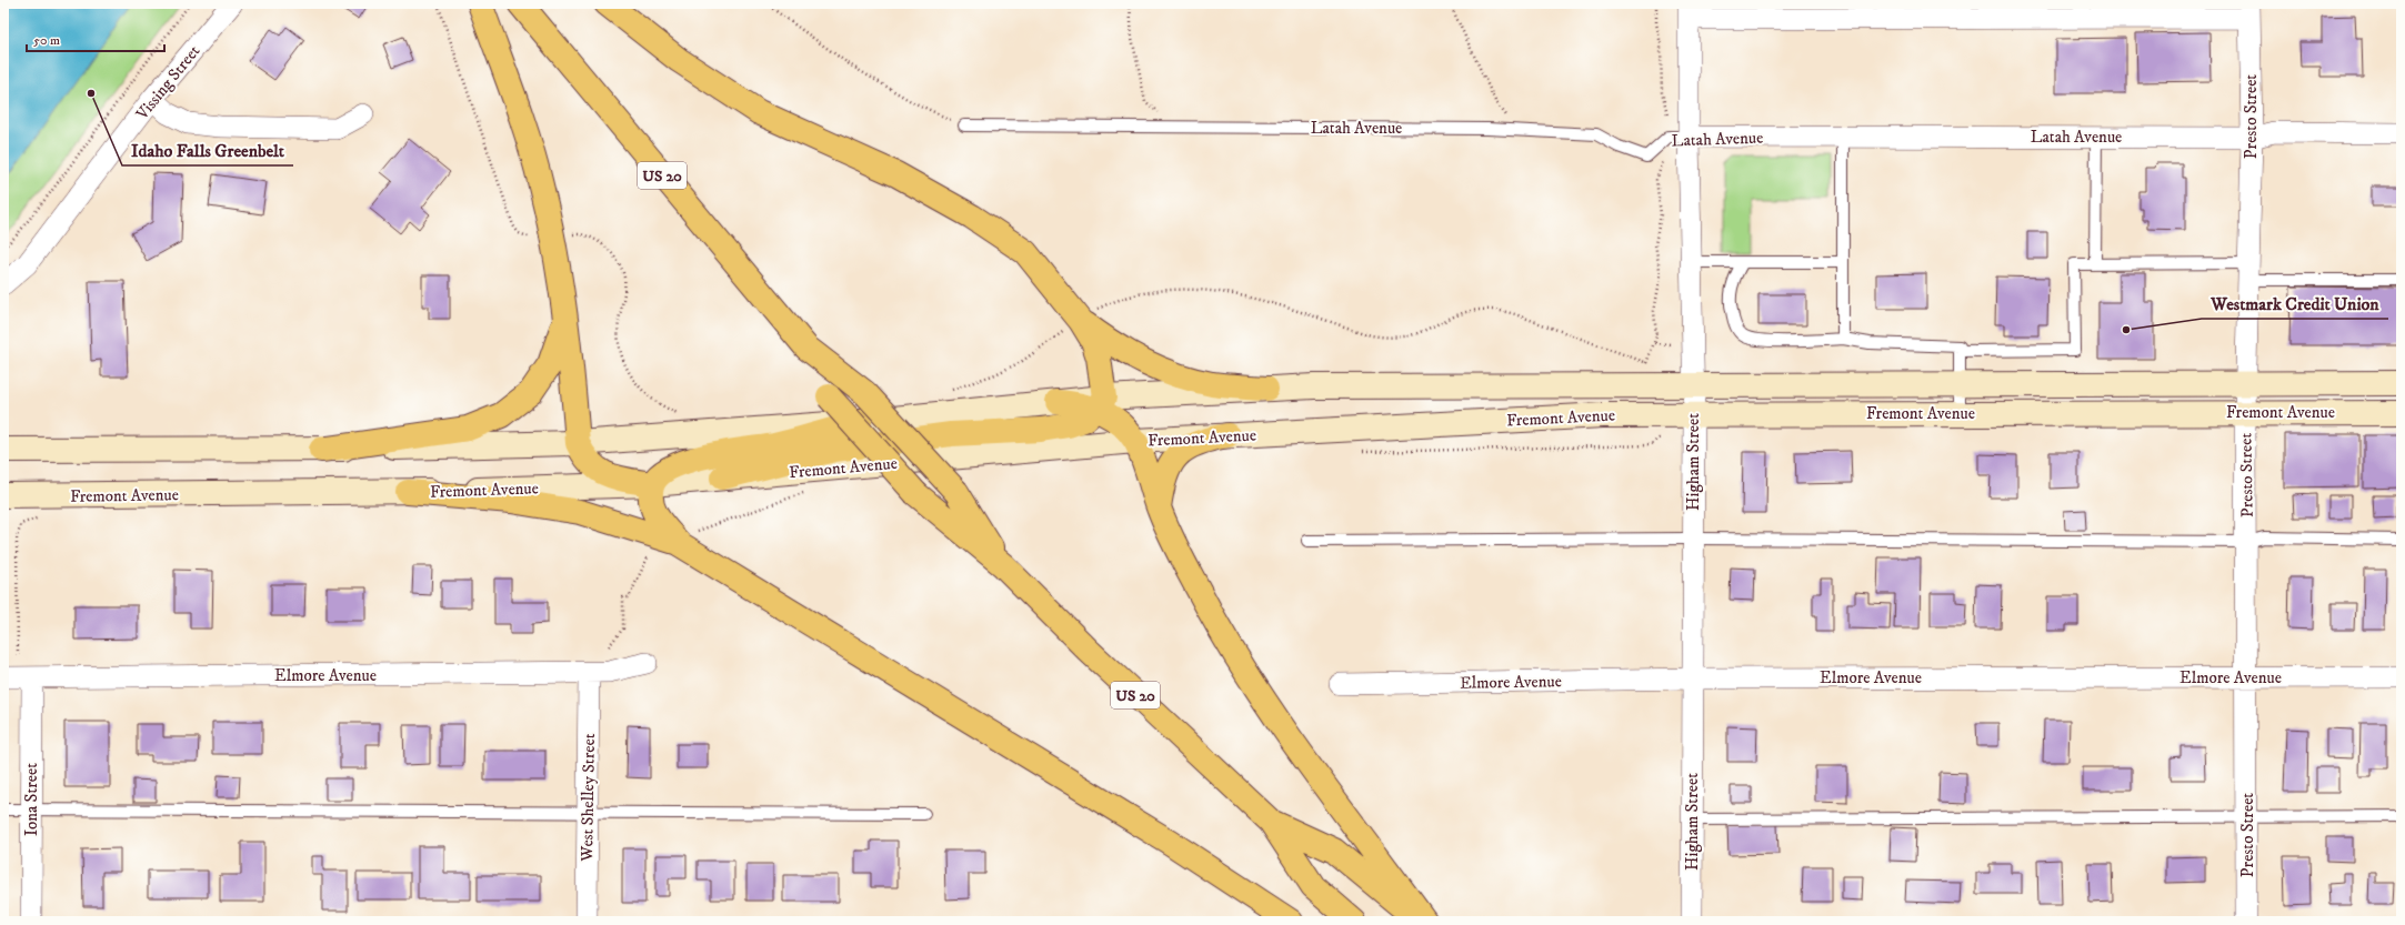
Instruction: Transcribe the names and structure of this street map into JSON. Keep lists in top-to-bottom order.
{
  "streets": {
    "highway": ["US 20"],
    "street": [
      "Vissing Street",
      "Presto Street",
      "Latah Avenue",
      "Fremont Avenue",
      "Higham Street",
      "Elmore Avenue",
      "West Shelley Street",
      "Iona Street"
    ]
  },
  "crossings": [
    ["Presto Street", "Latah Avenue"],
    ["Presto Street", "Fremont Avenue"],
    ["Presto Street", "Elmore Avenue"],
    ["Latah Avenue", "Higham Street"],
    ["Fremont Avenue", "Higham Street"],
    ["Higham Street", "Elmore Avenue"],
    ["Elmore Avenue", "West Shelley Street"],
    ["Elmore Avenue", "Iona Street"]
  ],
  "places": ["Idaho Falls Greenbelt", "Westmark Credit Union"],
  "scale_bar": "50 m"
}
